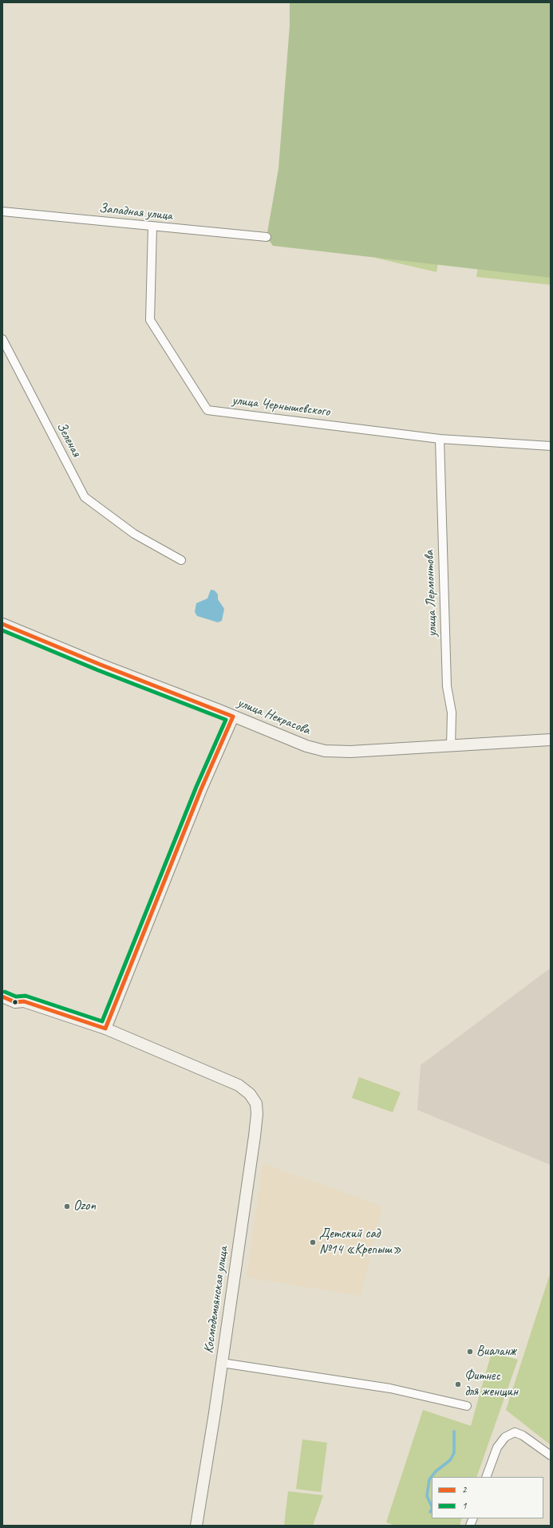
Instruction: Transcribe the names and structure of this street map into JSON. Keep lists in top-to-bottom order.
{
  "streets": {
    "street": [
      "Западная улица",
      "улица Чернышевского",
      "Зеленая",
      "улица Лермонтова",
      "улица Некрасова",
      "Космодемьянская улица"
    ]
  },
  "crossings": [
    ["Западная улица", "улица Чернышевского"],
    ["улица Чернышевского", "улица Лермонтова"],
    ["улица Лермонтова", "улица Некрасова"]
  ],
  "places": [
    "Ozon",
    "Детский сад №14 «Крепыш»",
    "Виаланж",
    "Фитнес для женщин"
  ],
  "lines": ["transit line 2", "transit line 1"],
  "legend": ["2", "1"]
}
